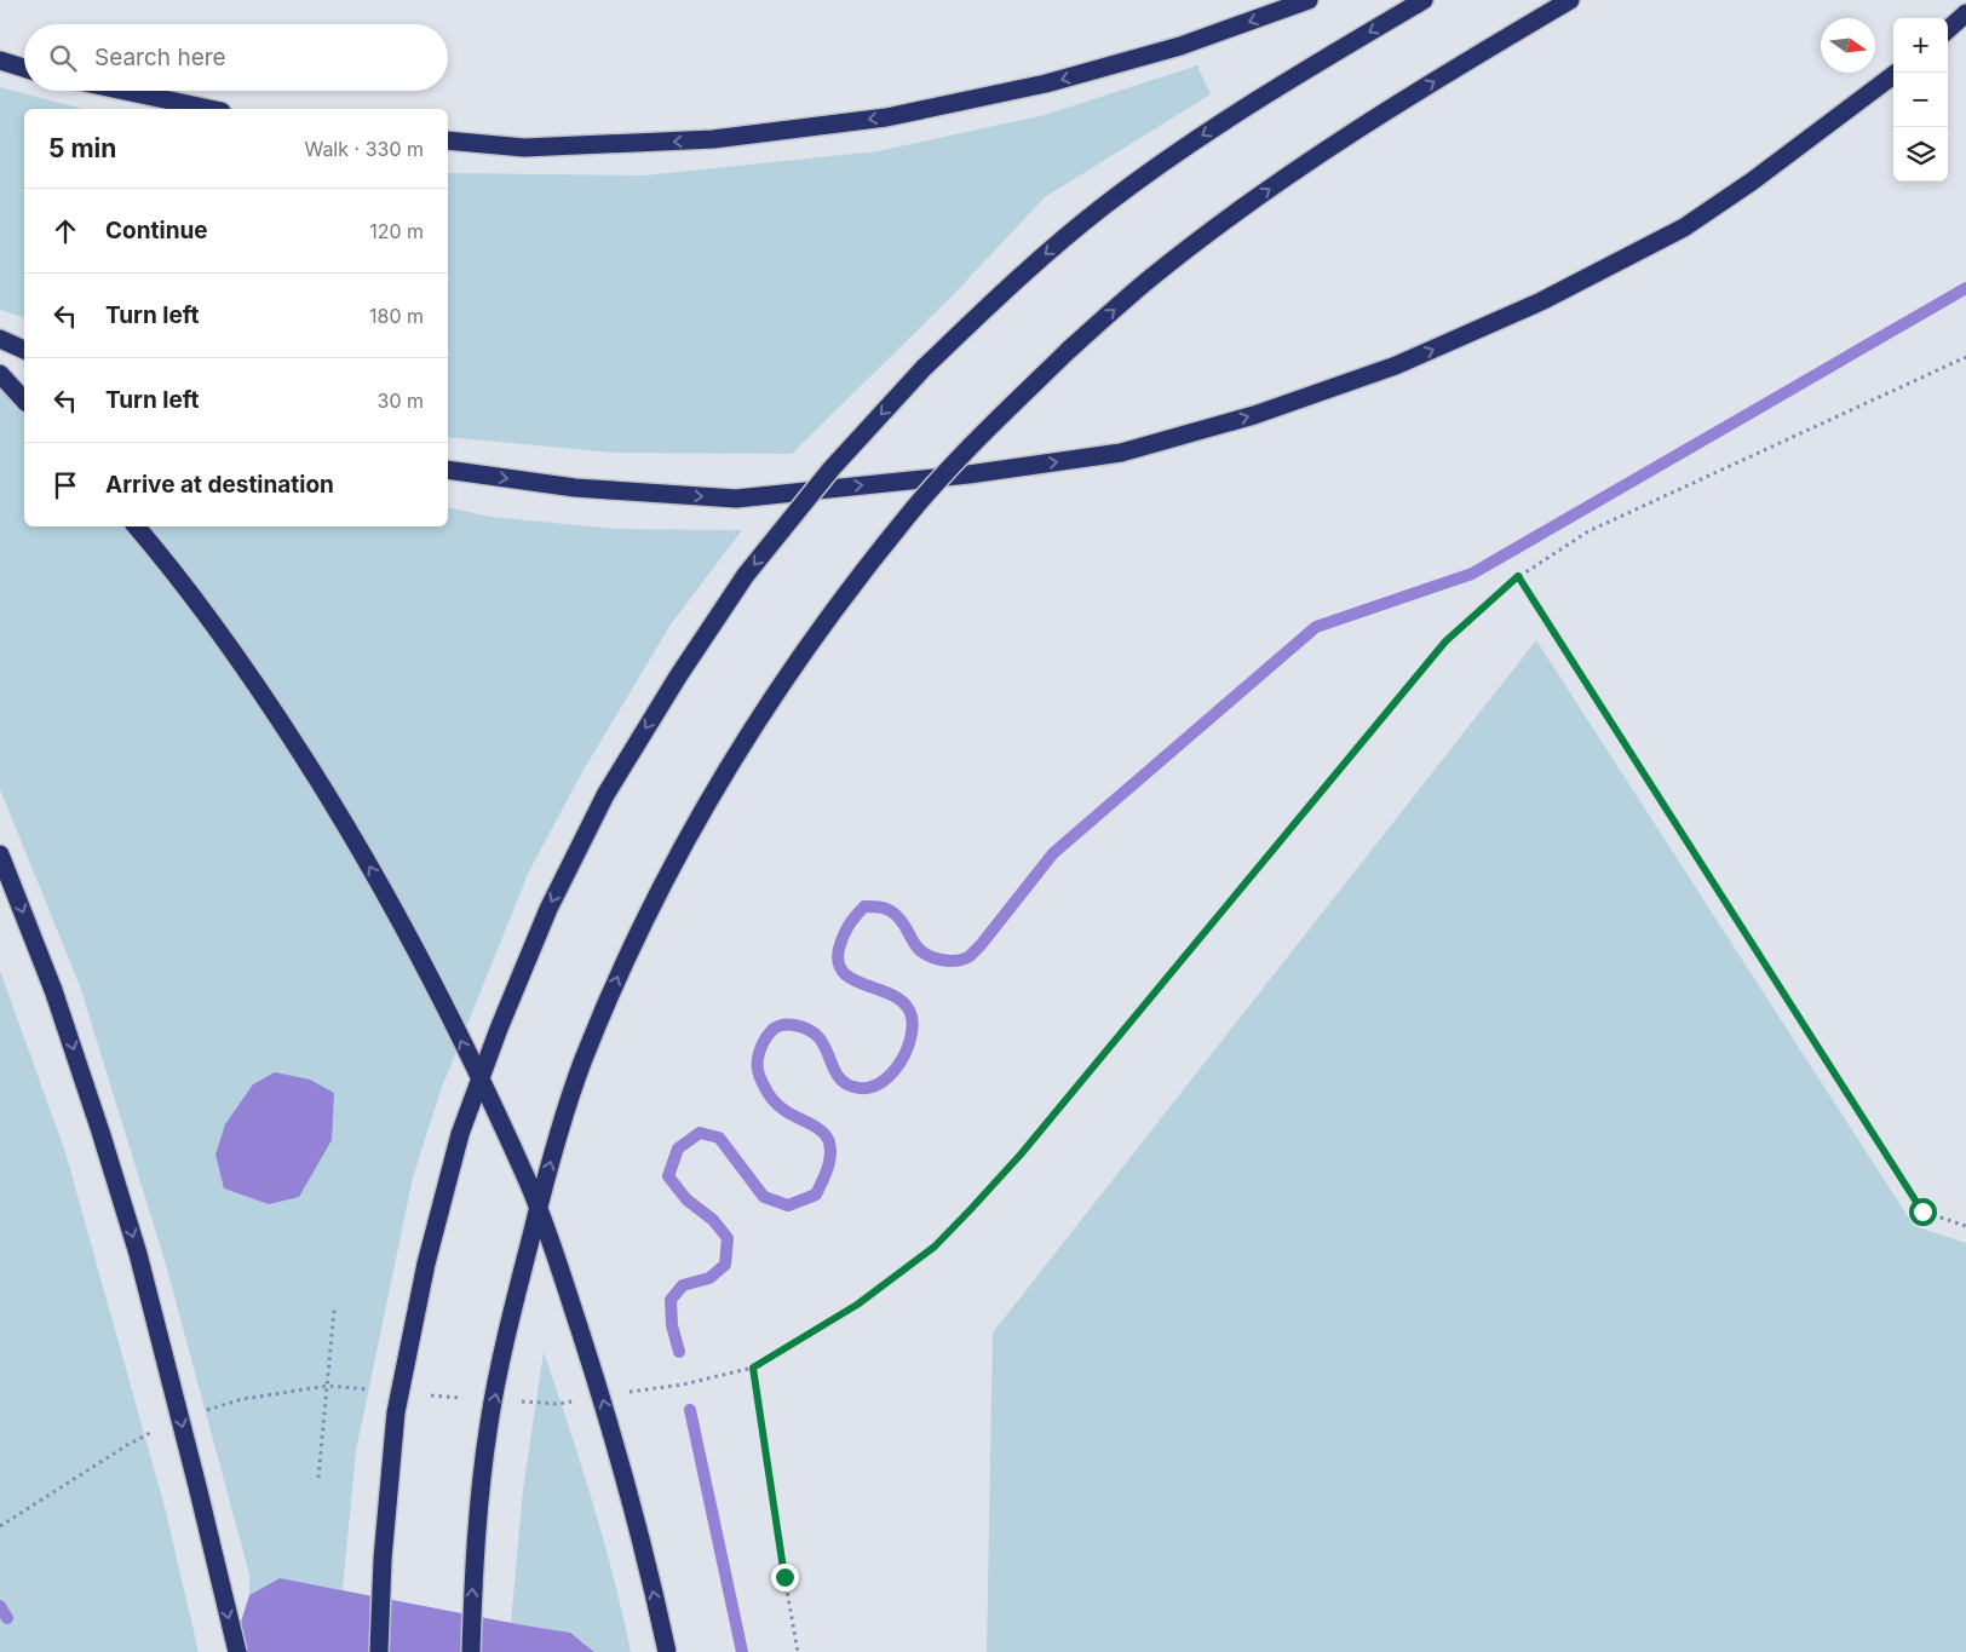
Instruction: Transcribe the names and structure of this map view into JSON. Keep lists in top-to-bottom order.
{
  "north": "right",
  "page": {
    "map_buttons": ["+", "−"],
    "search": "Search here",
    "heading": ["5 min", "Walk · 330 m"],
    "list": [
      ["Continue", "120 m"],
      ["Turn left", "180 m"],
      ["Turn left", "30 m"],
      "Arrive at destination"
    ]
  }
}
